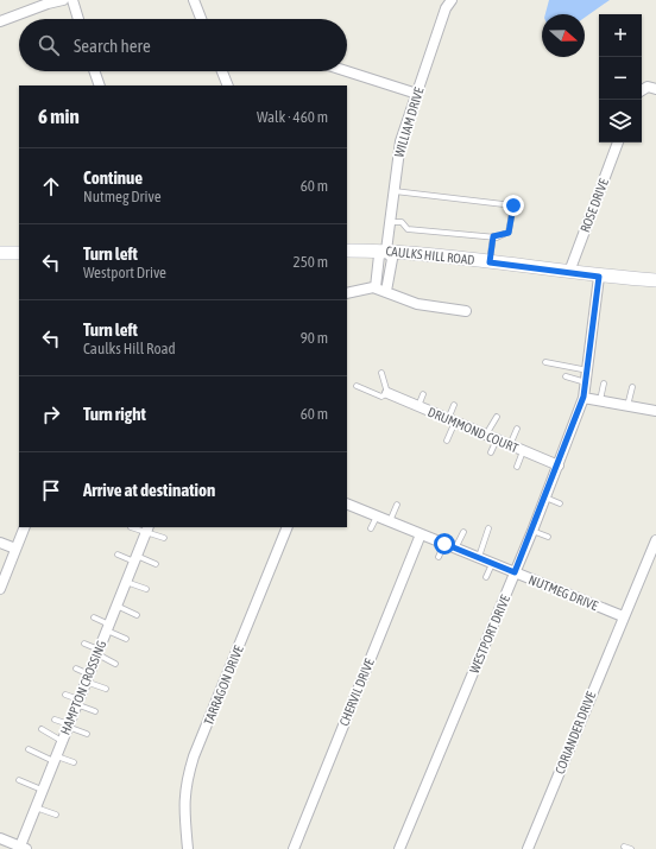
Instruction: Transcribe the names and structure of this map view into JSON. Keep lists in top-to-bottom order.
{
  "streets": {
    "main road": ["CAULKS HILL ROAD"],
    "street": [
      "WILLIAM DRIVE",
      "ROSE DRIVE",
      "DRUMMOND COURT",
      "NUTMEG DRIVE",
      "WESTPORT DRIVE",
      "TARRAGON DRIVE",
      "HAMPTON CROSSING",
      "CHERVIL DRIVE",
      "CORIANDER DRIVE"
    ]
  },
  "crossings": [
    ["WILLIAM DRIVE", "CAULKS HILL ROAD"],
    ["ROSE DRIVE", "CAULKS HILL ROAD"],
    ["CAULKS HILL ROAD", "WESTPORT DRIVE"],
    ["DRUMMOND COURT", "WESTPORT DRIVE"],
    ["NUTMEG DRIVE", "WESTPORT DRIVE"],
    ["NUTMEG DRIVE", "CHERVIL DRIVE"],
    ["NUTMEG DRIVE", "CORIANDER DRIVE"]
  ],
  "north": "right",
  "page": {
    "map_buttons": ["+", "−"],
    "search": "Search here",
    "heading": ["6 min", "Walk · 460 m"],
    "list": [
      ["Continue", "Nutmeg Drive", "60 m"],
      ["Turn left", "Westport Drive", "250 m"],
      ["Turn left", "Caulks Hill Road", "90 m"],
      ["Turn right", "60 m"],
      "Arrive at destination"
    ]
  }
}
